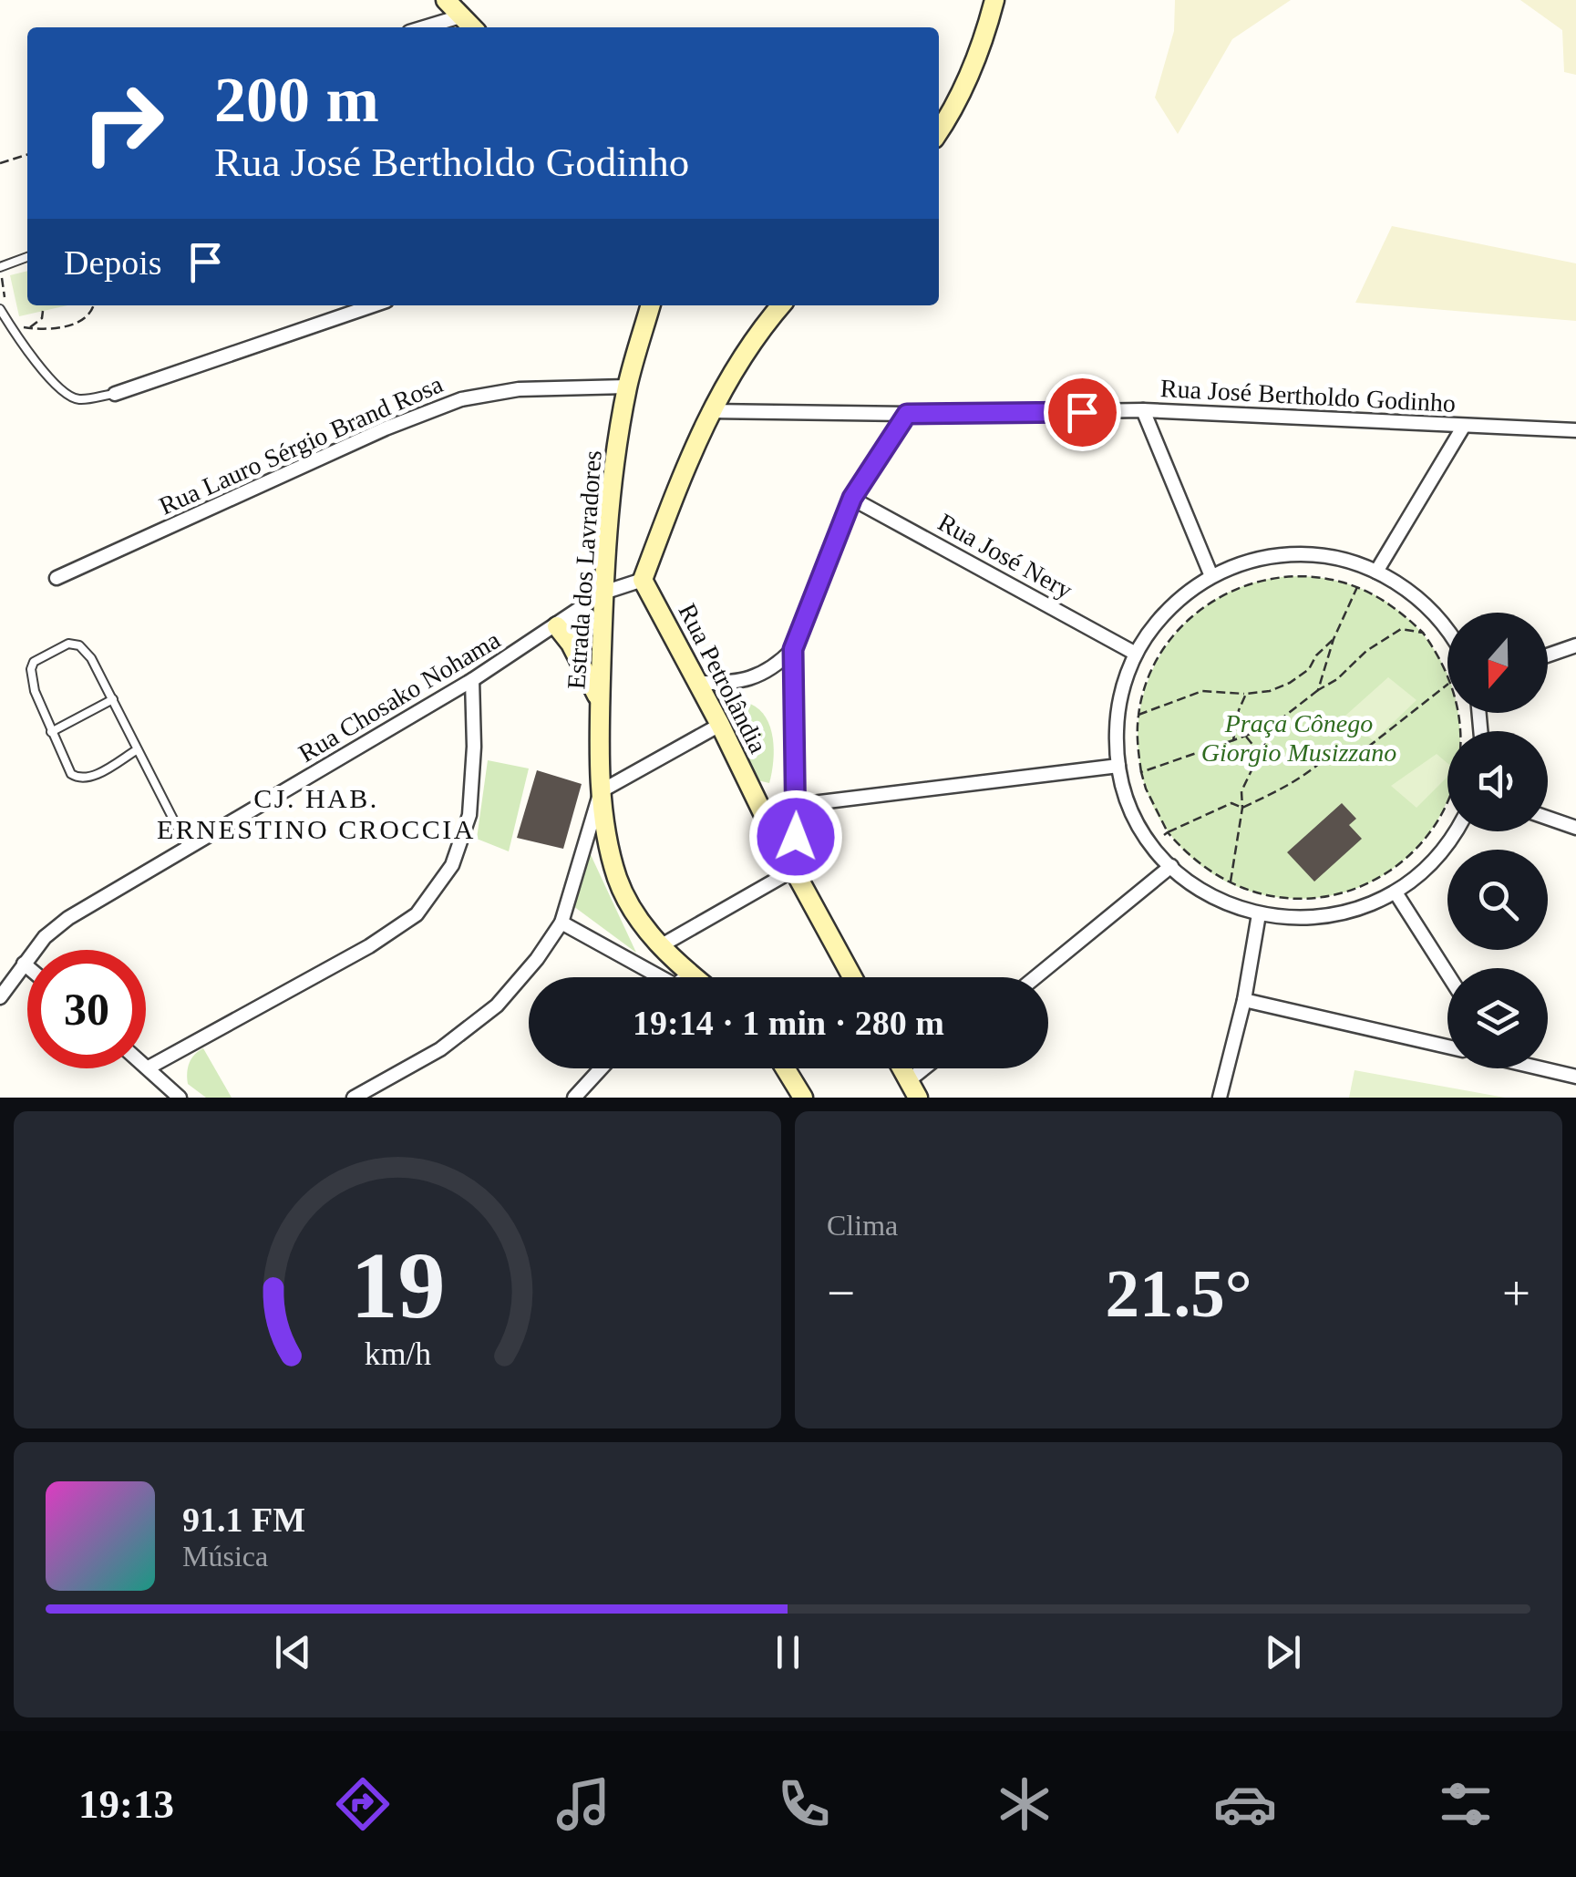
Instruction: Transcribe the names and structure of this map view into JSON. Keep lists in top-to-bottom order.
{
  "streets": {
    "street": [
      "Rua José Bertholdo Godinho",
      "Rua Lauro Sérgio Brand Rosa",
      "Rua José Nery",
      "Estrada dos Lavradores",
      "Rua Petrolândia",
      "Rua Chosako Nohama"
    ]
  },
  "crossings": [
    ["Rua Lauro Sérgio Brand Rosa", "Estrada dos Lavradores"],
    ["Estrada dos Lavradores", "Rua Chosako Nohama"],
    ["Rua Petrolândia", "Rua Chosako Nohama"]
  ],
  "districts": ["CJ. HAB. ERNESTINO CROCCIA"],
  "parks": ["Praça Cônego Giorgio Musizzano"],
  "north": "bottom",
  "page": {
    "turn": ["200 m", "Rua José Bertholdo Godinho"],
    "then": "Depois",
    "limit": "30",
    "trip": "19:14 · 1 min · 280 m",
    "tile": "Clima",
    "heat": ["−", "21.5°", "+"],
    "song": ["91.1 FM", "Música"],
    "tabs": "19:13",
    "gauge": ["19", "km/h"]
  }
}
